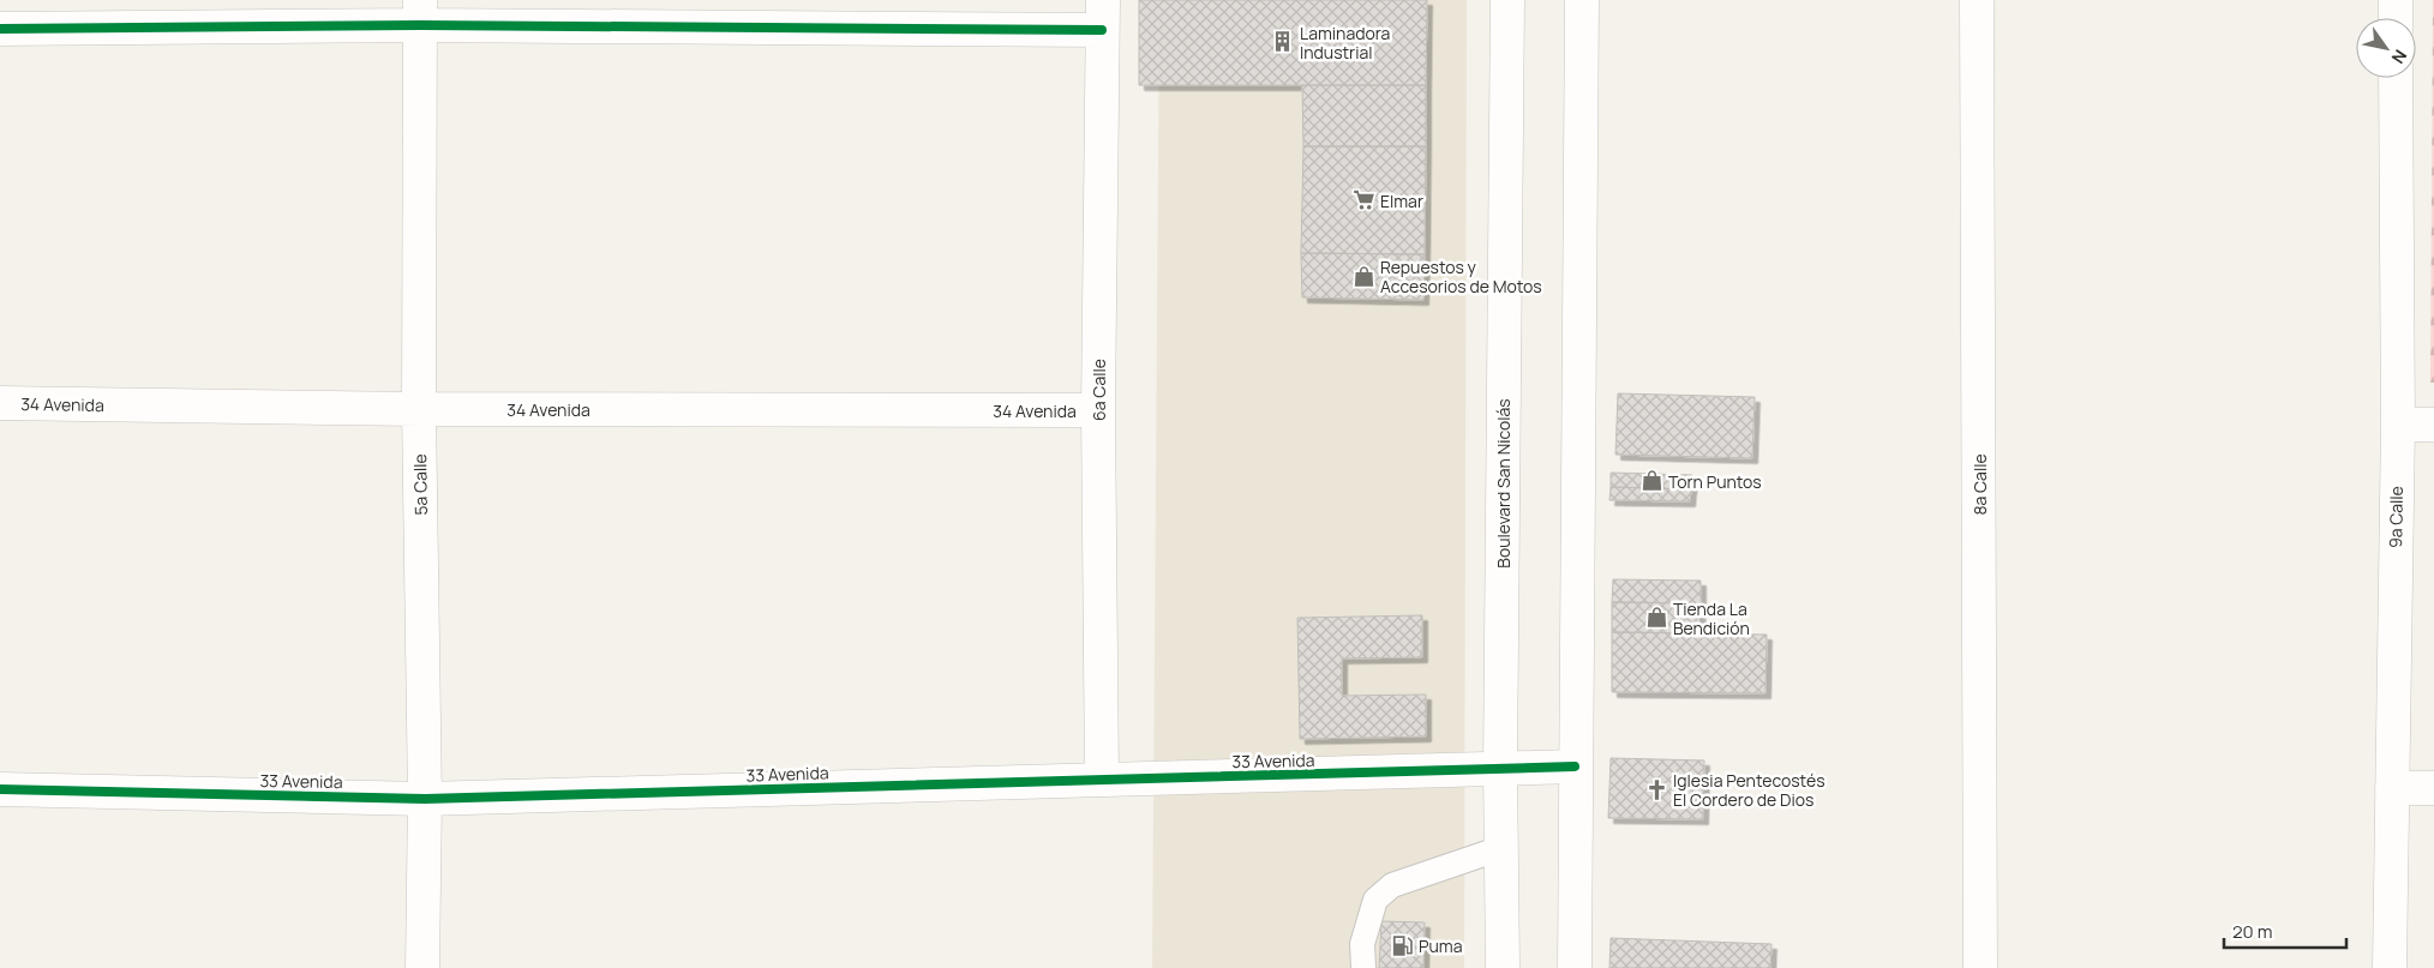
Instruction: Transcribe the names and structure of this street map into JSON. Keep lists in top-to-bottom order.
{
  "streets": {
    "street": [
      "6a Calle",
      "34 Avenida",
      "Boulevard San Nicolás",
      "5a Calle",
      "8a Calle",
      "9a Calle",
      "33 Avenida"
    ]
  },
  "crossings": [
    ["6a Calle", "34 Avenida"],
    ["6a Calle", "33 Avenida"],
    ["34 Avenida", "5a Calle"],
    ["Boulevard San Nicolás", "33 Avenida"],
    ["5a Calle", "33 Avenida"]
  ],
  "places": {
    "building": ["Laminadora Industrial"],
    "supermarket": ["Elmar"],
    "shop": ["Repuestos y Accesorios de Motos", "Torn Puntos", "Tienda La Bendición"],
    "church": ["Iglesia Pentecostés El Cordero de Dios"],
    "fuel station": ["Puma"]
  },
  "scale_bar": "20 m",
  "north": "bottom right"
}
